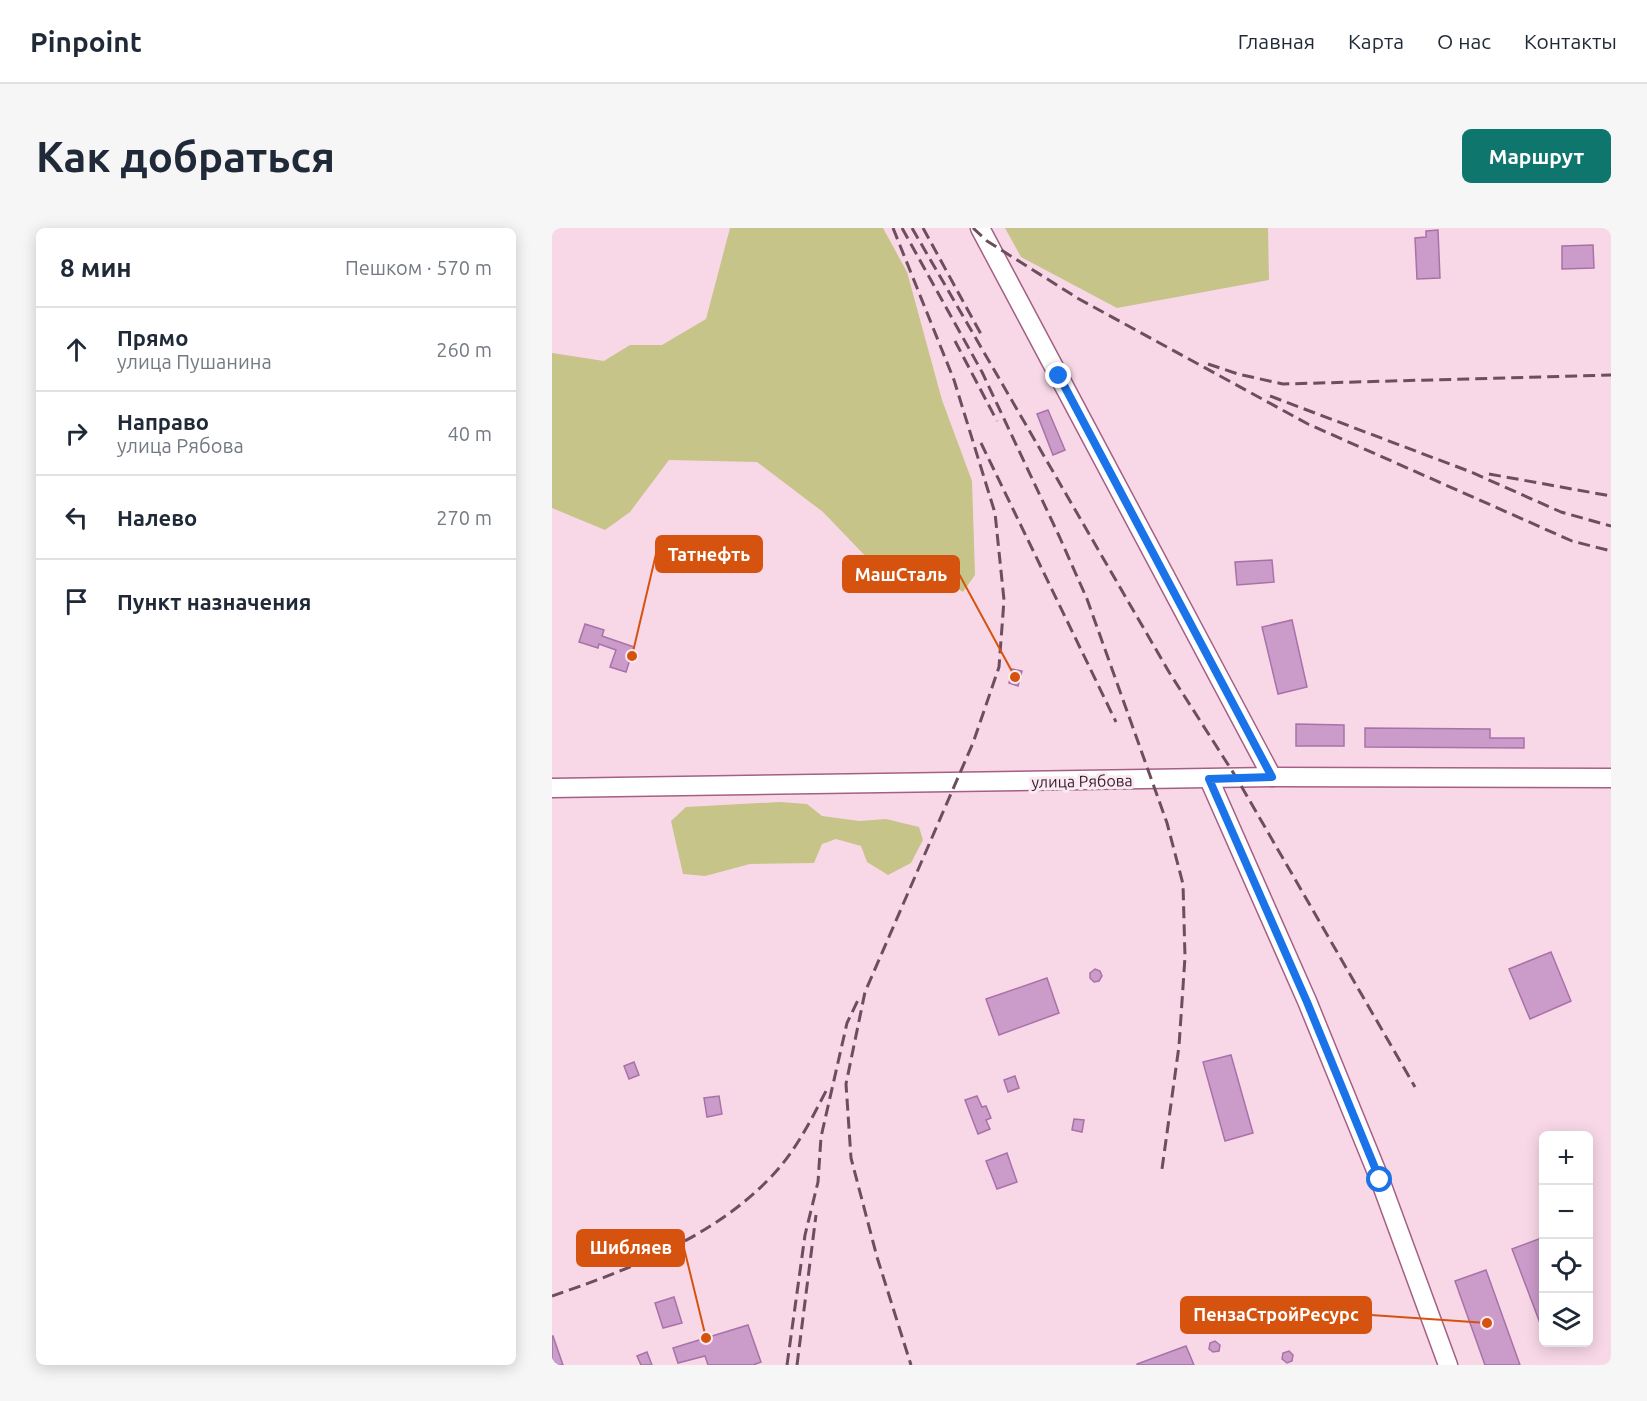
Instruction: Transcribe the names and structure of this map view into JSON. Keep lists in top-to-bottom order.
{
  "streets": {
    "street": ["улица Рябова"]
  },
  "places": [
    "Татнефть",
    "МашСталь",
    "ПензаСтройРесурс",
    "Шибляев"
  ],
  "page": {
    "header": "Pinpoint",
    "nav": [
      "Главная",
      "Карта",
      "О нас",
      "Контакты"
    ],
    "buttons": "Маршрут",
    "title": "Как добраться",
    "heading": ["8 мин", "Пешком · 570 m"],
    "list": [
      ["Прямо", "улица Пушанина", "260 m"],
      ["Направо", "улица Рябова", "40 m"],
      ["Налево", "270 m"],
      "Пункт назначения"
    ],
    "map_buttons": ["+", "−"]
  }
}
